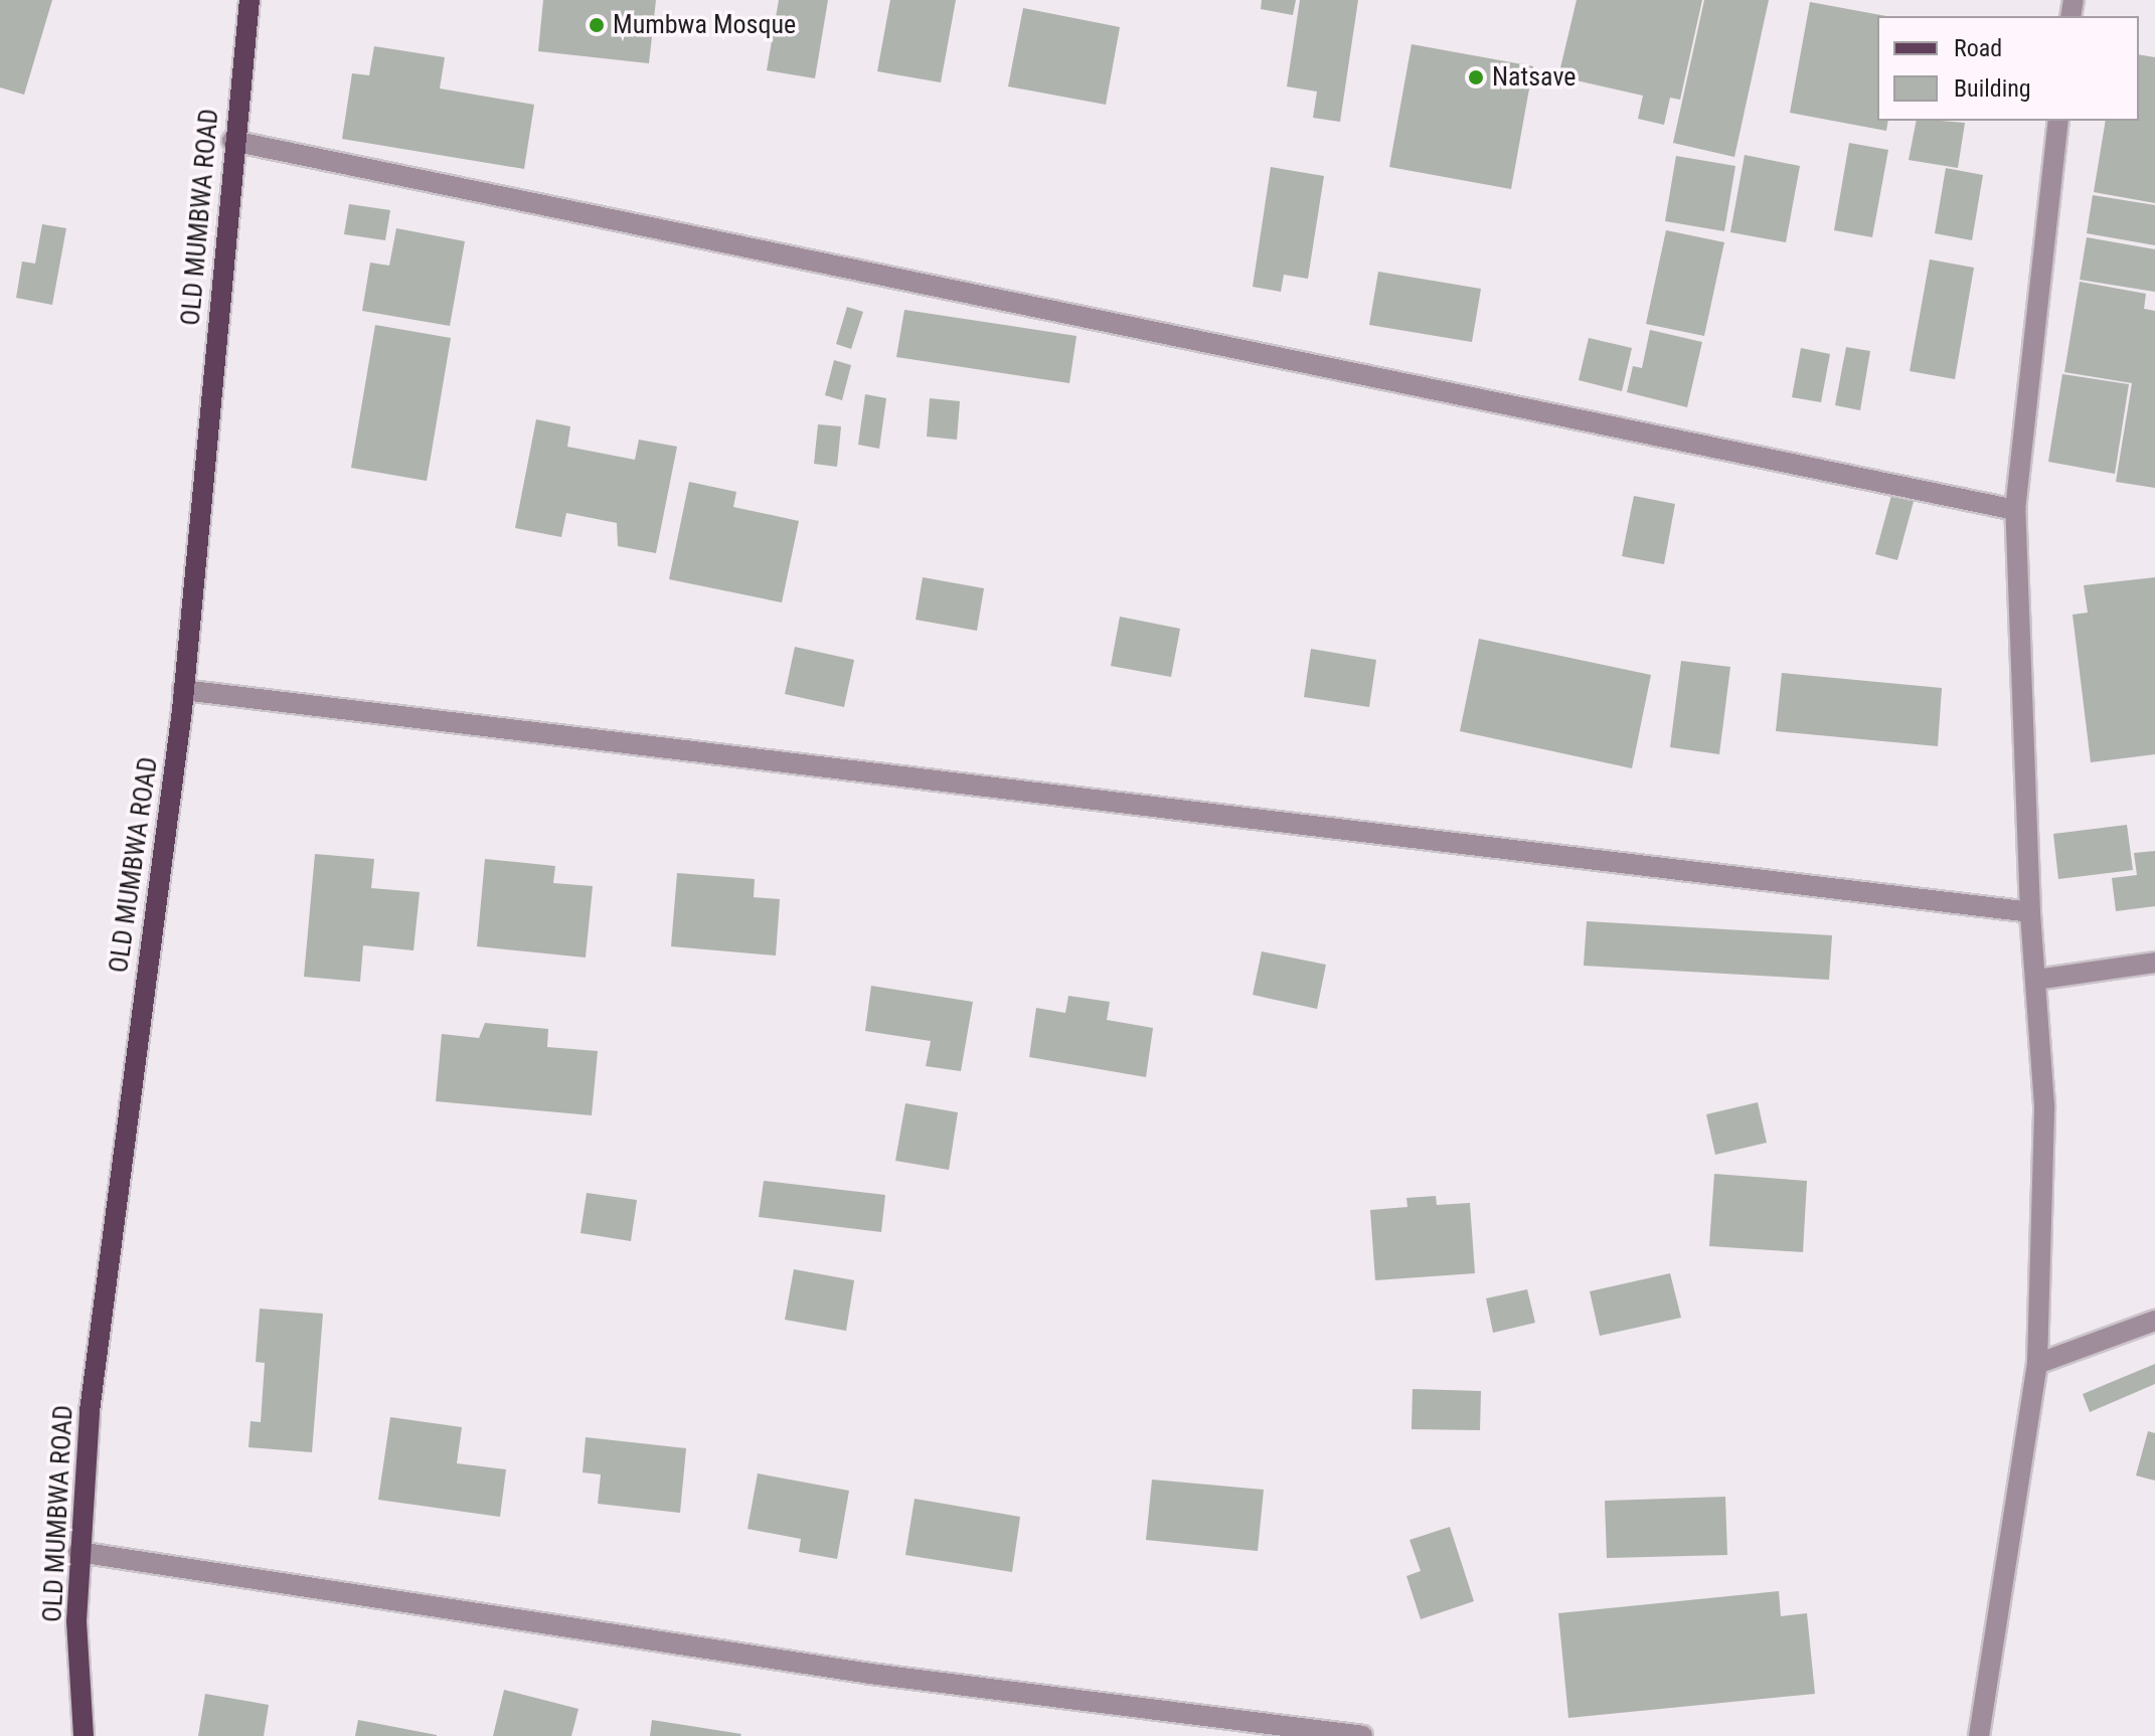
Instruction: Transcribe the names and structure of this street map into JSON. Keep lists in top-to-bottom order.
{
  "streets": {
    "main road": ["OLD MUMBWA ROAD"]
  },
  "places": ["Mumbwa Mosque", "Natsave"],
  "legend": ["Road", "Building"]
}
